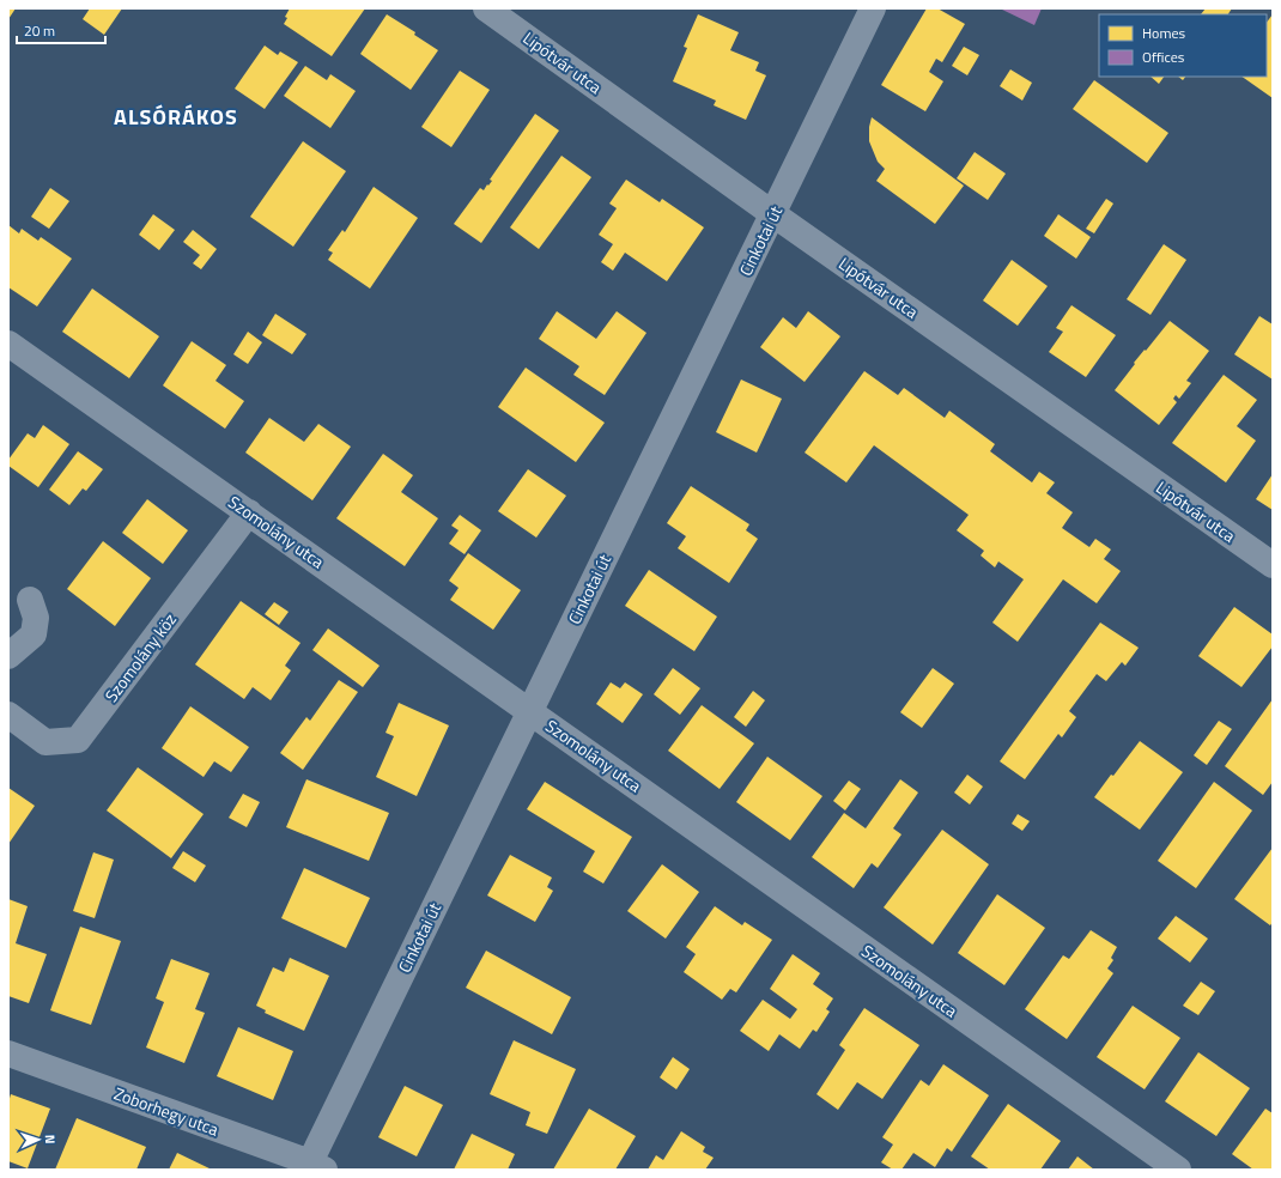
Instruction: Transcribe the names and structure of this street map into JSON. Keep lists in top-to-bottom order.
{
  "streets": {
    "street": [
      "Lipótvár utca",
      "Cinkotai út",
      "Szomolány utca",
      "Szomolány köz",
      "Zoborhegy utca"
    ]
  },
  "crossings": [
    ["Lipótvár utca", "Cinkotai út"],
    ["Cinkotai út", "Szomolány utca"],
    ["Cinkotai út", "Zoborhegy utca"],
    ["Szomolány utca", "Szomolány köz"]
  ],
  "districts": ["ALSÓRÁKOS"],
  "legend": ["Homes", "Offices"],
  "scale_bar": "20 m",
  "north": "right"
}
